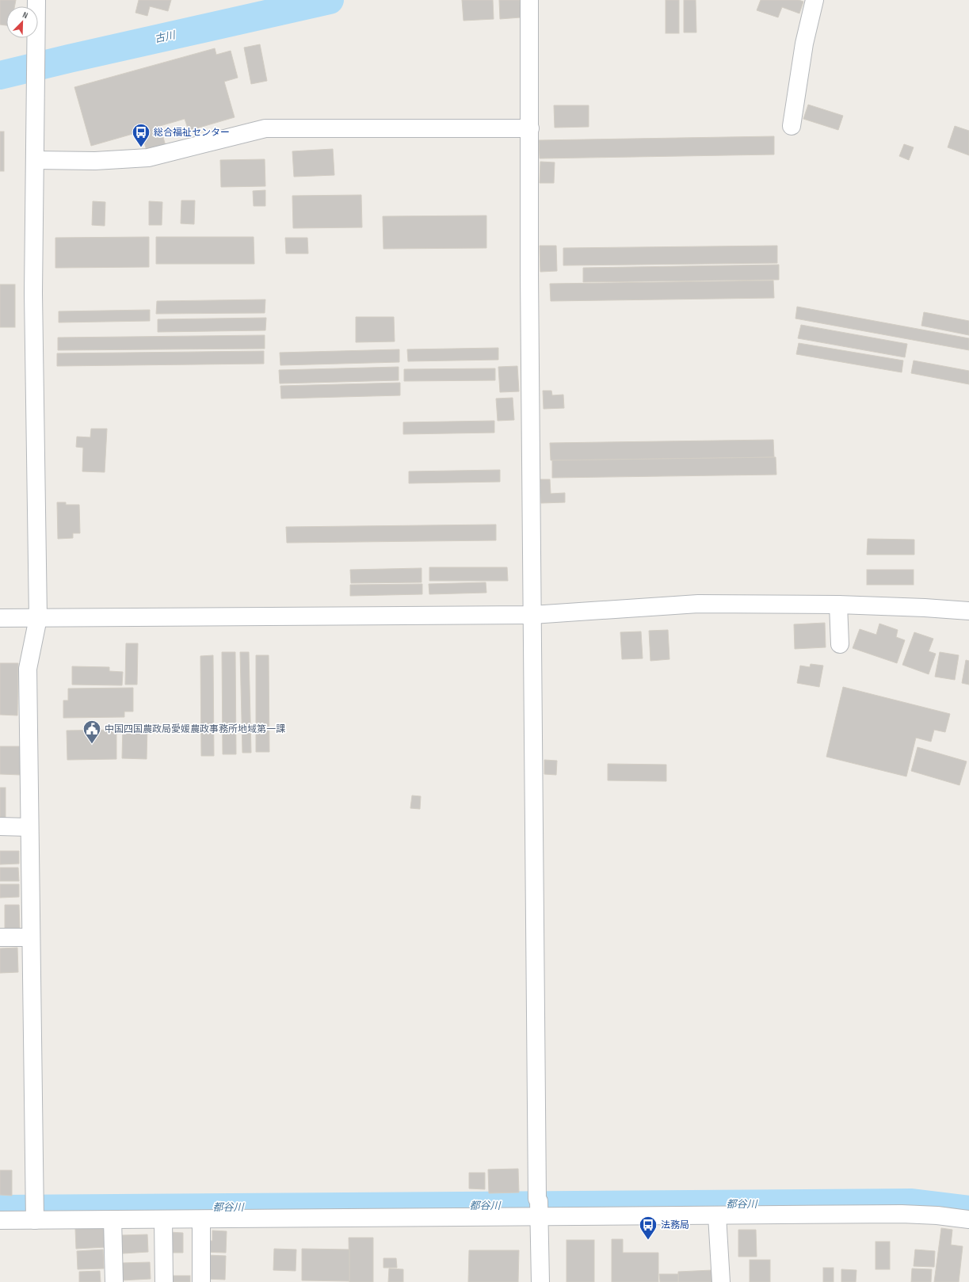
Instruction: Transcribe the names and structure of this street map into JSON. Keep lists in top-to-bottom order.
{
  "water": ["古川", "都谷川"],
  "places": {
    "bus stop": ["総合福祉センター", "法務局"],
    "public building": ["中国四国農政局愛媛農政事務所地域第一課"]
  },
  "north": "top right"
}
